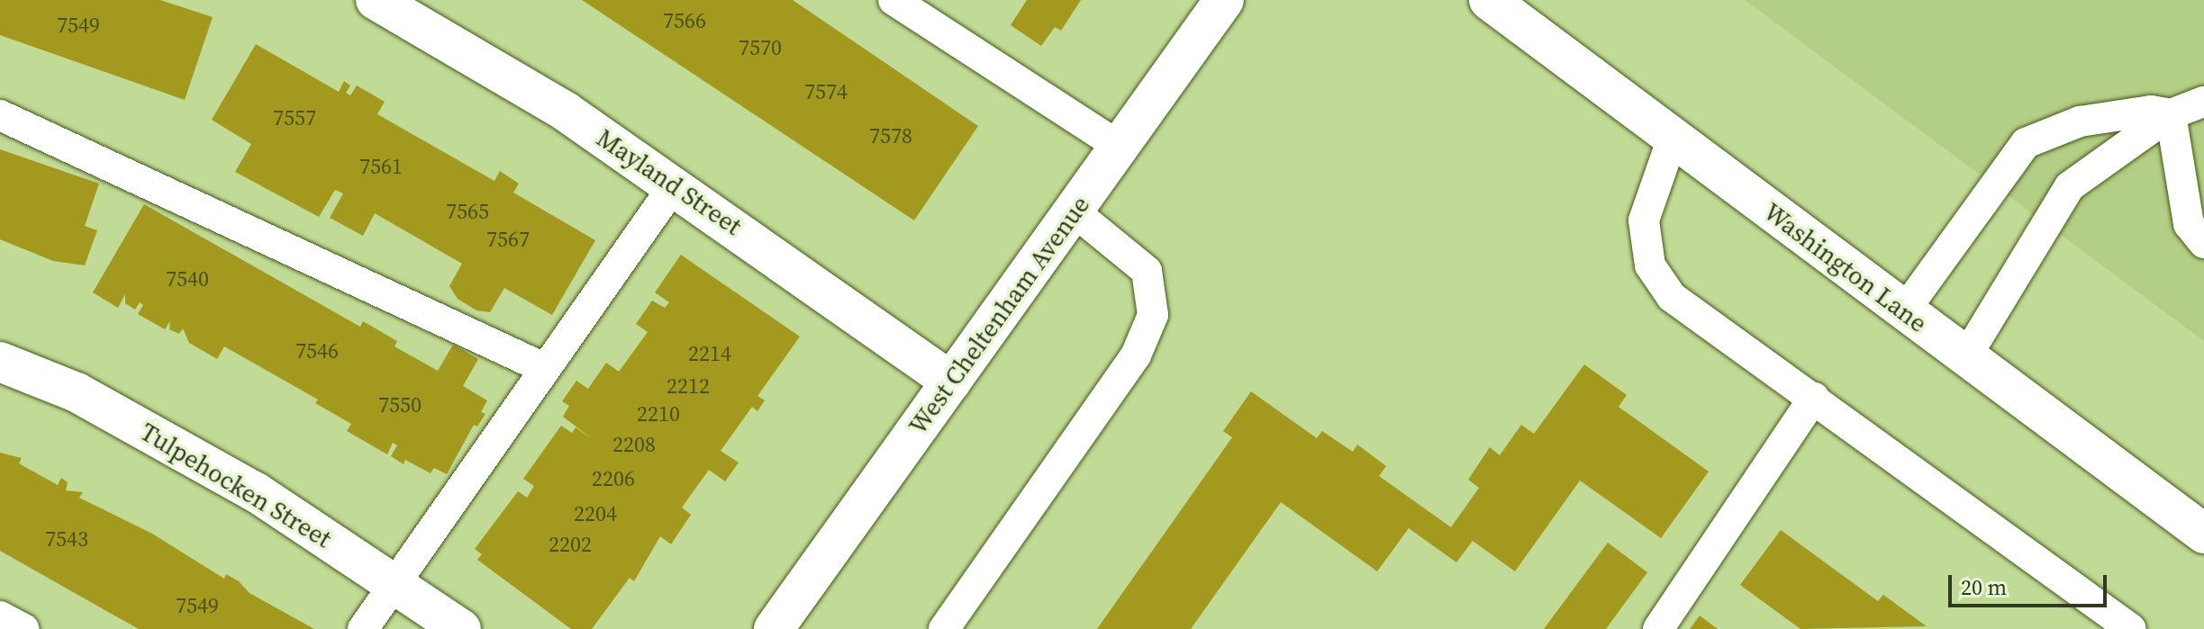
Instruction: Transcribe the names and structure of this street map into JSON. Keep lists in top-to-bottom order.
{
  "streets": {
    "main road": [
      "Mayland Street",
      "Washington Lane",
      "West Cheltenham Avenue",
      "Tulpehocken Street"
    ]
  },
  "crossings": [
    ["Mayland Street", "West Cheltenham Avenue"]
  ],
  "house_numbers": [
    "7566",
    "7549",
    "7570",
    "7574",
    "7557",
    "7578",
    "7561",
    "7565",
    "7567",
    "7540",
    "7546",
    "2214",
    "2212",
    "7550",
    "2210",
    "2208",
    "2206",
    "2204",
    "7543",
    "2202",
    "7549"
  ],
  "scale_bar": "20 m"
}
